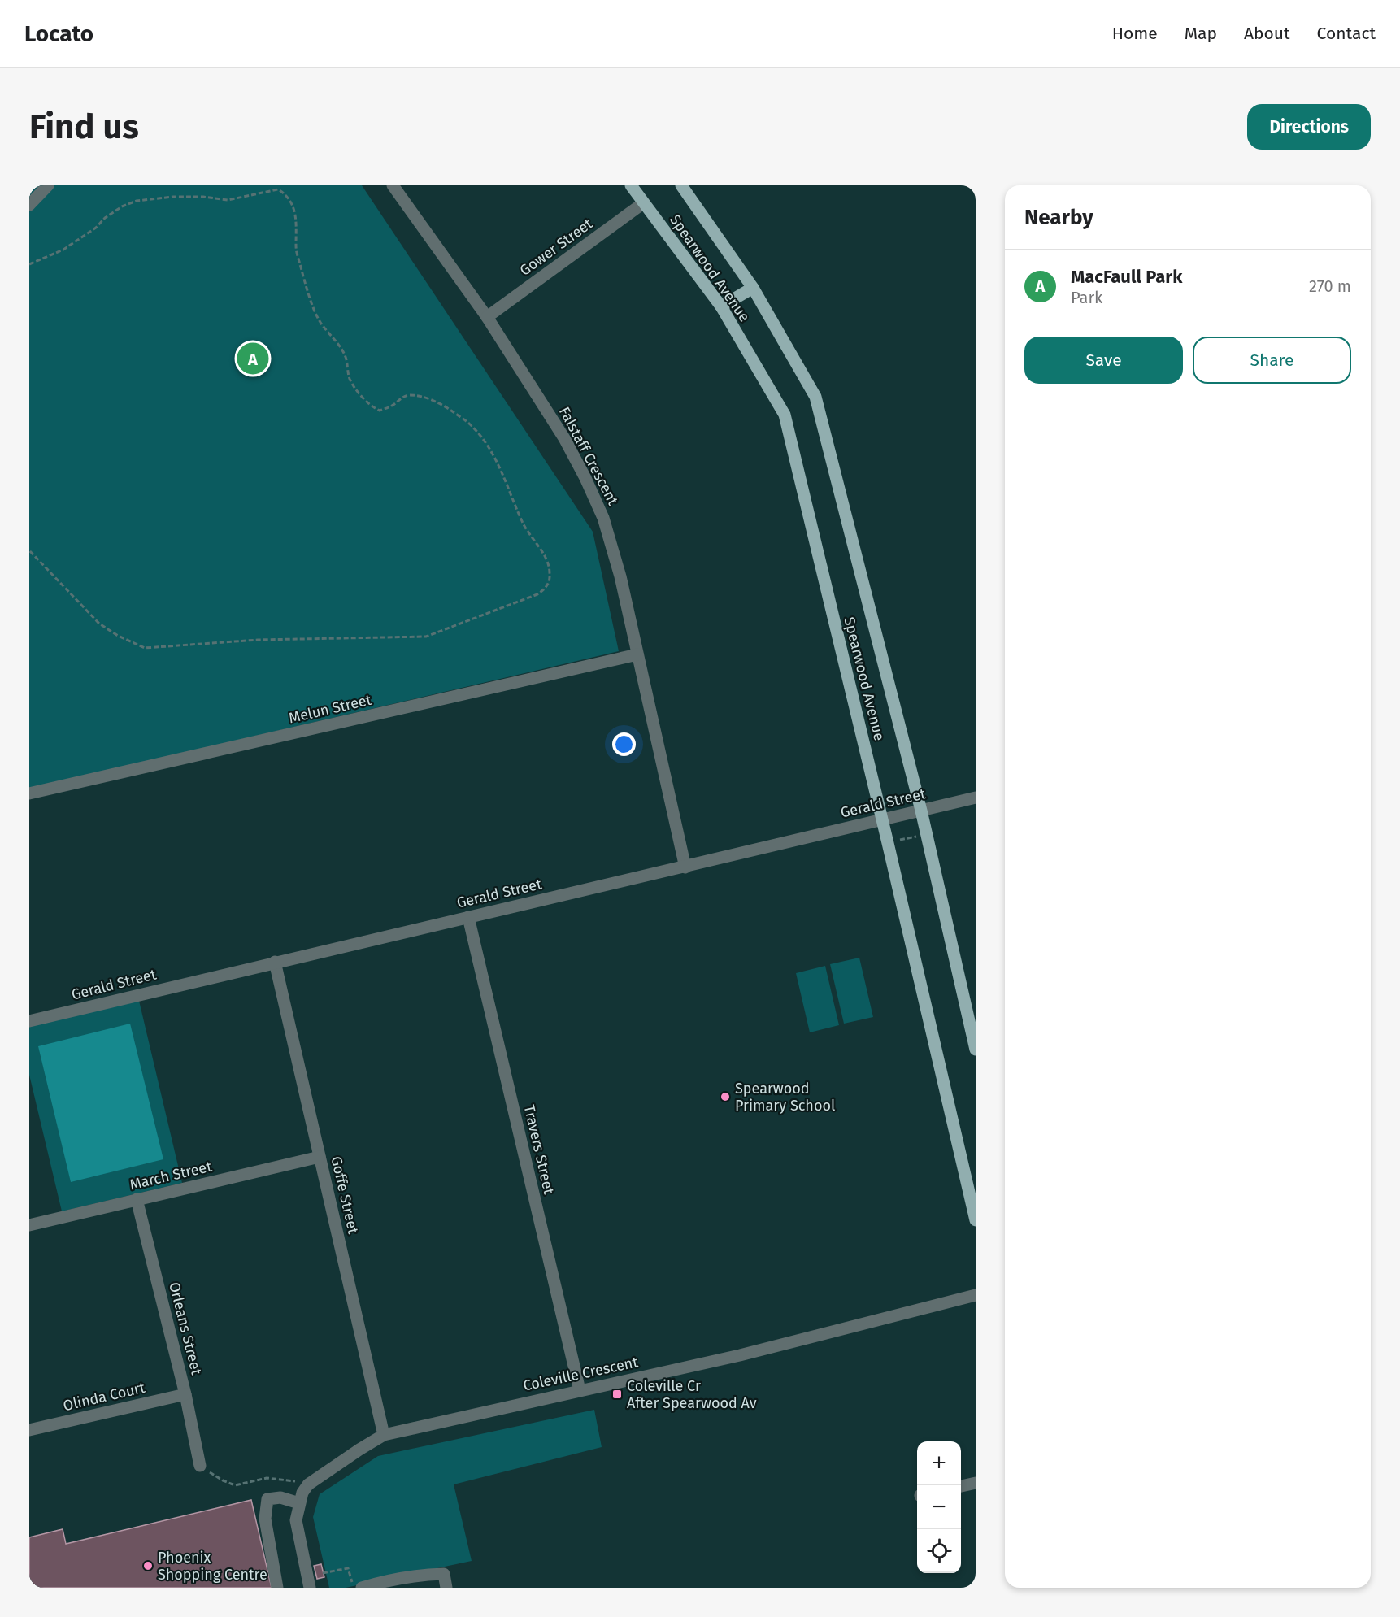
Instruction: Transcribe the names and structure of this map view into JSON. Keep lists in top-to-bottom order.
{
  "streets": {
    "main road": ["Spearwood Avenue"],
    "street": [
      "Gower Street",
      "Falstaff Crescent",
      "Melun Street",
      "Gerald Street",
      "Travers Street",
      "March Street",
      "Goffe Street",
      "Orleans Street",
      "Coleville Crescent",
      "Olinda Court"
    ]
  },
  "crossings": [
    ["Gower Street", "Spearwood Avenue"],
    ["Gower Street", "Falstaff Crescent"],
    ["Spearwood Avenue", "Gerald Street"],
    ["Falstaff Crescent", "Melun Street"],
    ["Falstaff Crescent", "Gerald Street"],
    ["Gerald Street", "Travers Street"],
    ["Gerald Street", "Goffe Street"],
    ["Travers Street", "Coleville Crescent"],
    ["March Street", "Goffe Street"],
    ["March Street", "Orleans Street"],
    ["Goffe Street", "Coleville Crescent"],
    ["Orleans Street", "Olinda Court"]
  ],
  "places": {
    "other": ["Spearwood Primary School", "Phoenix Shopping Centre"],
    "transit": ["Coleville Cr After Spearwood Av"]
  },
  "page": {
    "header": "Locato",
    "nav": [
      "Home",
      "Map",
      "About",
      "Contact"
    ],
    "buttons": [
      "Directions",
      ["Save", "Share"]
    ],
    "title": "Find us",
    "heading": "Nearby",
    "list": [
      {
        "mark": "A",
        "name": "MacFaull Park",
        "note": "Park",
        "value": "270 m"
      }
    ],
    "pins": "A",
    "map_buttons": ["+", "−"]
  }
}
